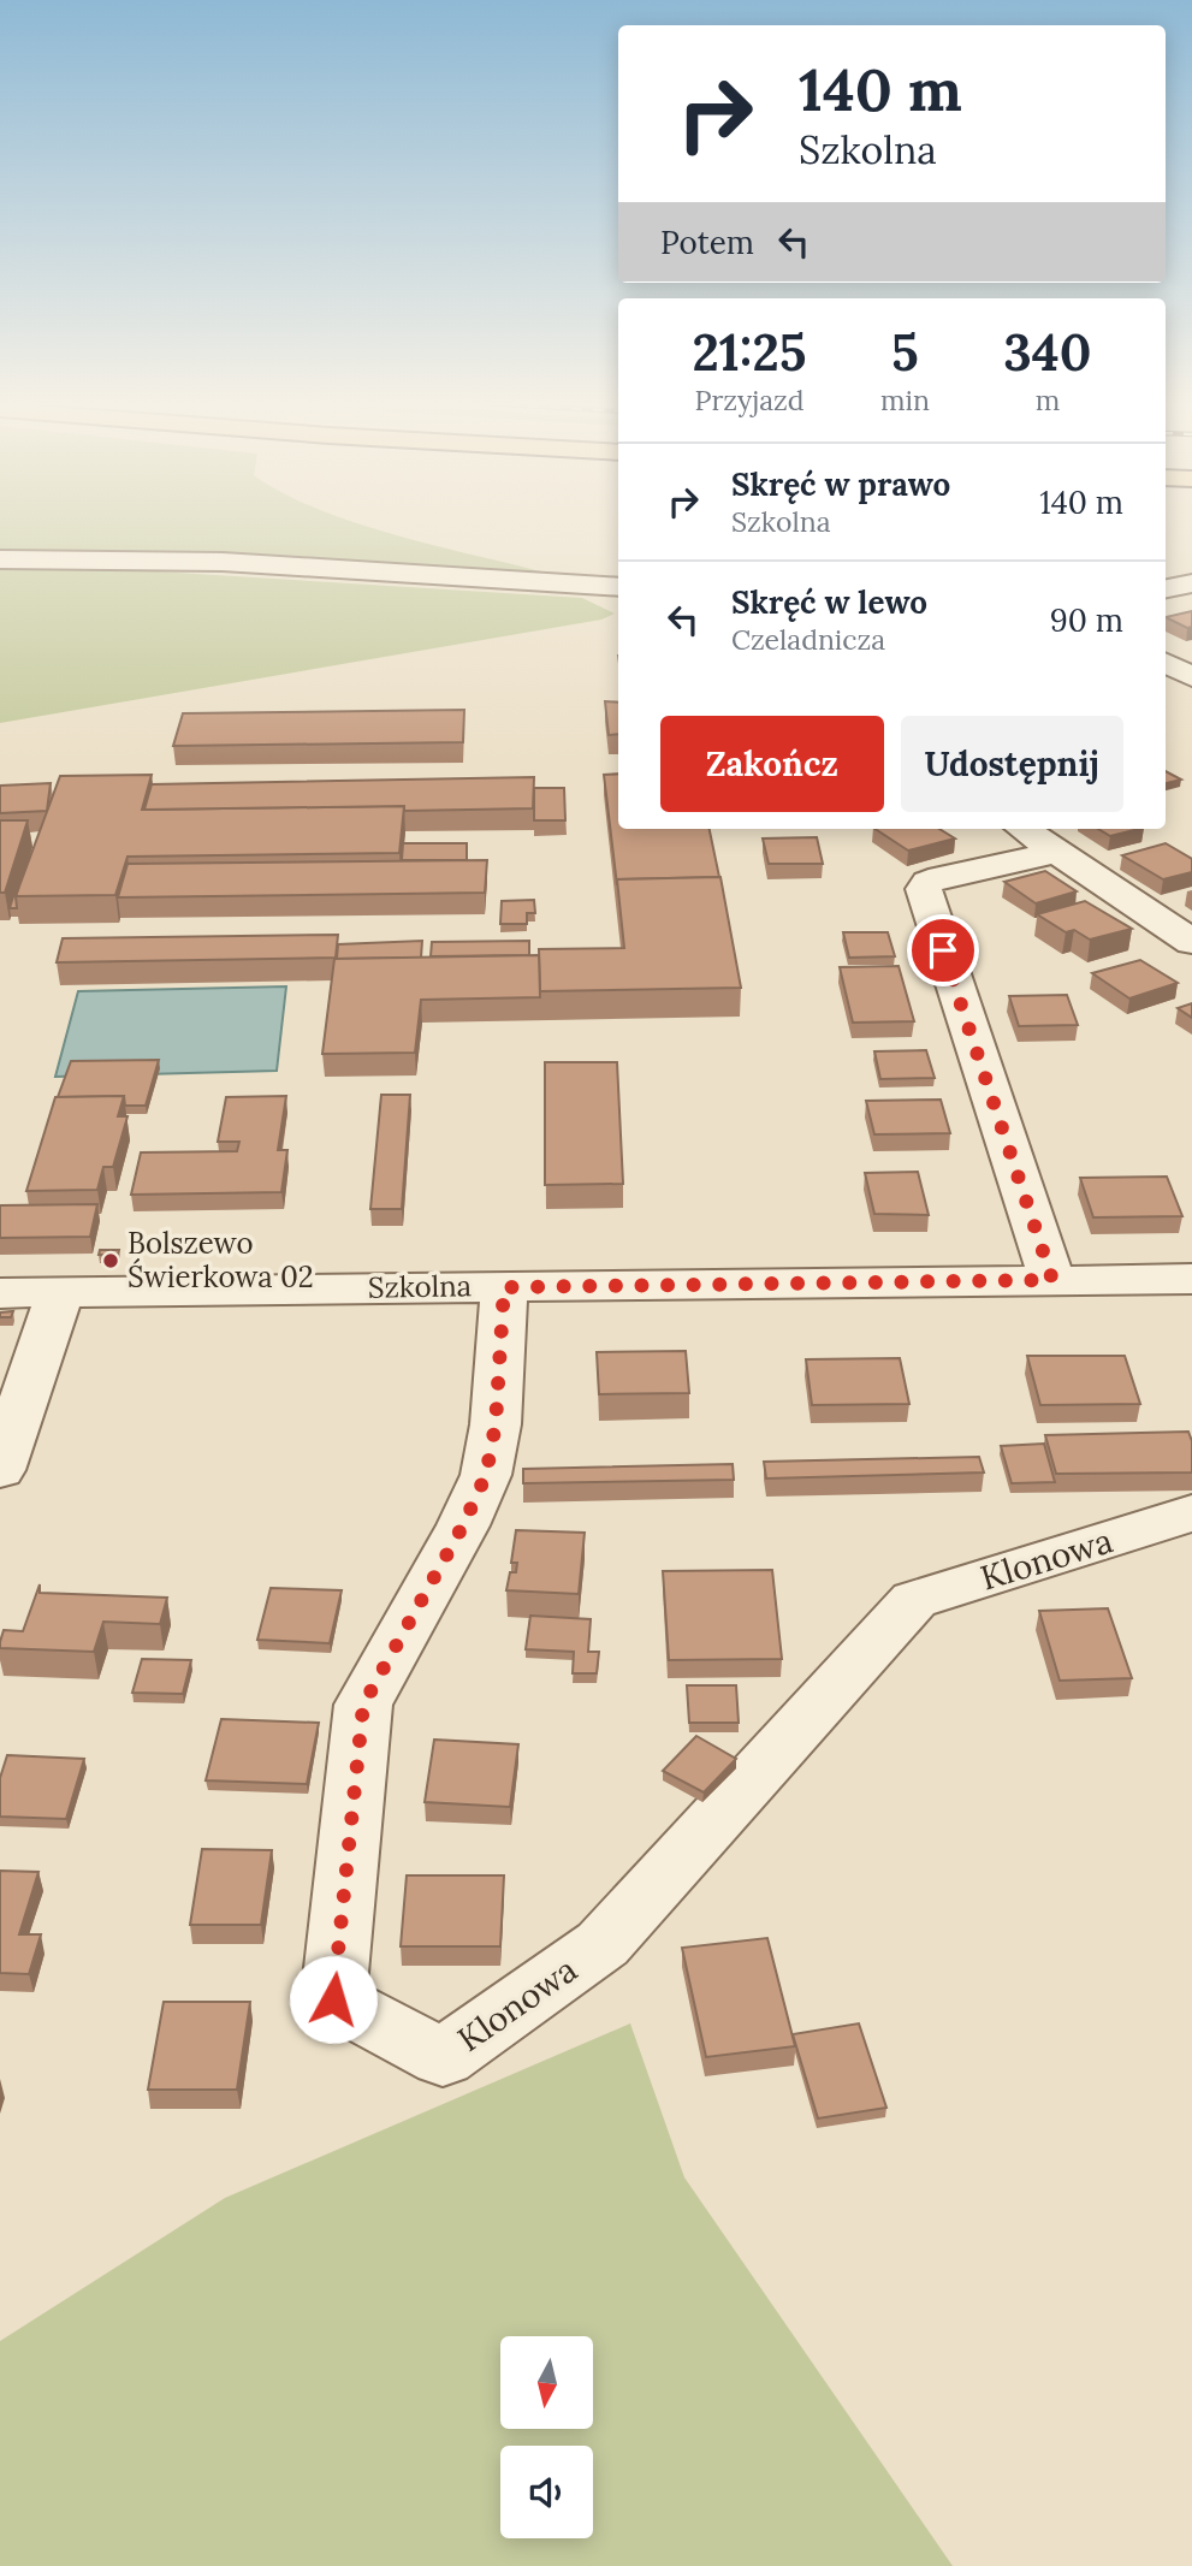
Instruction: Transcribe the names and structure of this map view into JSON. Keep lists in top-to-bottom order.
{
  "streets": {
    "street": ["Szkolna", "Klonowa"]
  },
  "crossings": [
    ["Szkolna", "Klonowa"]
  ],
  "places": ["Bolszewo Świerkowa 02"],
  "north": "bottom",
  "page": {
    "turn": ["140 m", "Szkolna"],
    "then": "Potem",
    "eta": [
      "21:25",
      "Przyjazd",
      "5",
      "min",
      "340",
      "m"
    ],
    "list": [
      {
        "name": "Skręć w prawo",
        "note": "Szkolna",
        "value": "140 m"
      },
      {
        "name": "Skręć w lewo",
        "note": "Czeladnicza",
        "value": "90 m"
      }
    ],
    "buttons": ["Zakończ", "Udostępnij"]
  }
}
